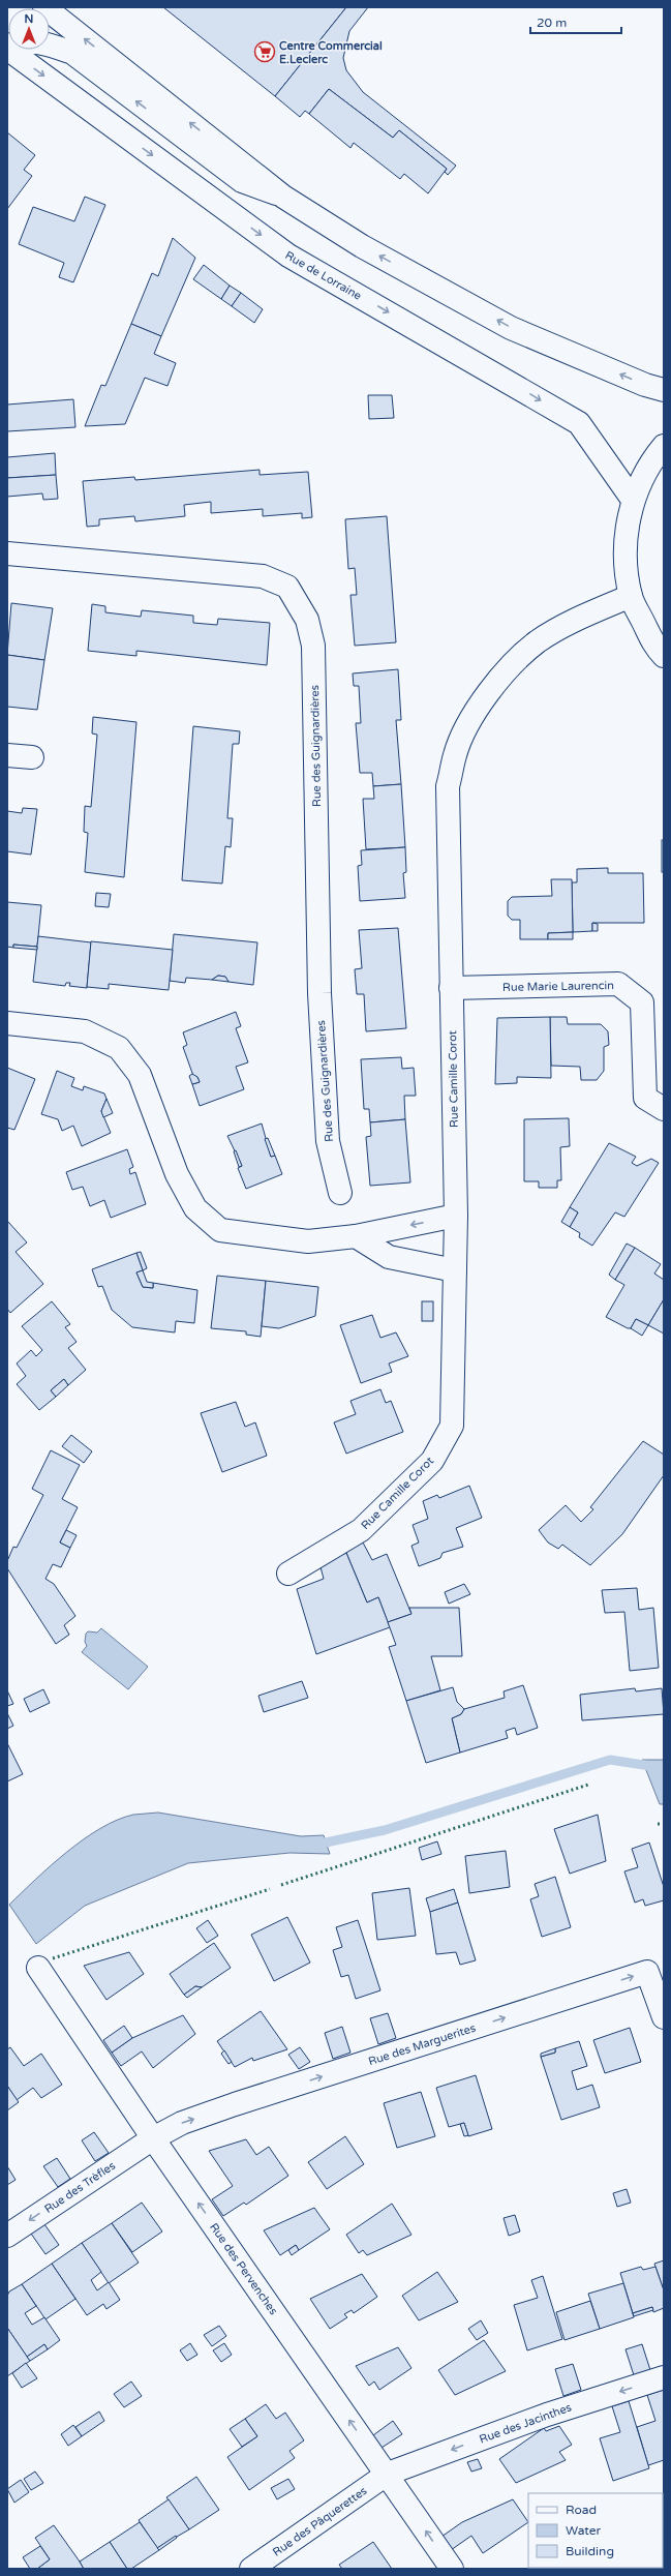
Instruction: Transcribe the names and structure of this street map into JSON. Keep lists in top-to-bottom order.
{
  "streets": {
    "street": [
      "Rue de Lorraine",
      "Rue des Guignardières",
      "Rue Marie Laurencin",
      "Rue Camille Corot",
      "Rue des Marguerites",
      "Rue des Trèfles",
      "Rue des Pervenches",
      "Rue des Jacinthes",
      "Rue des Pâquerettes"
    ]
  },
  "crossings": [
    ["Rue Marie Laurencin", "Rue Camille Corot"],
    ["Rue des Marguerites", "Rue des Trèfles"],
    ["Rue des Marguerites", "Rue des Pervenches"],
    ["Rue des Trèfles", "Rue des Pervenches"],
    ["Rue des Pervenches", "Rue des Jacinthes"],
    ["Rue des Pervenches", "Rue des Pâquerettes"],
    ["Rue des Jacinthes", "Rue des Pâquerettes"]
  ],
  "one_way": [
    "Rue des Marguerites",
    "Rue des Trèfles",
    "Rue des Pervenches",
    "Rue des Jacinthes"
  ],
  "places": {
    "supermarket": ["Centre Commercial E.Leclerc"]
  },
  "legend": ["Road", "Water", "Building"],
  "scale_bar": "20 m",
  "north": "top"
}
